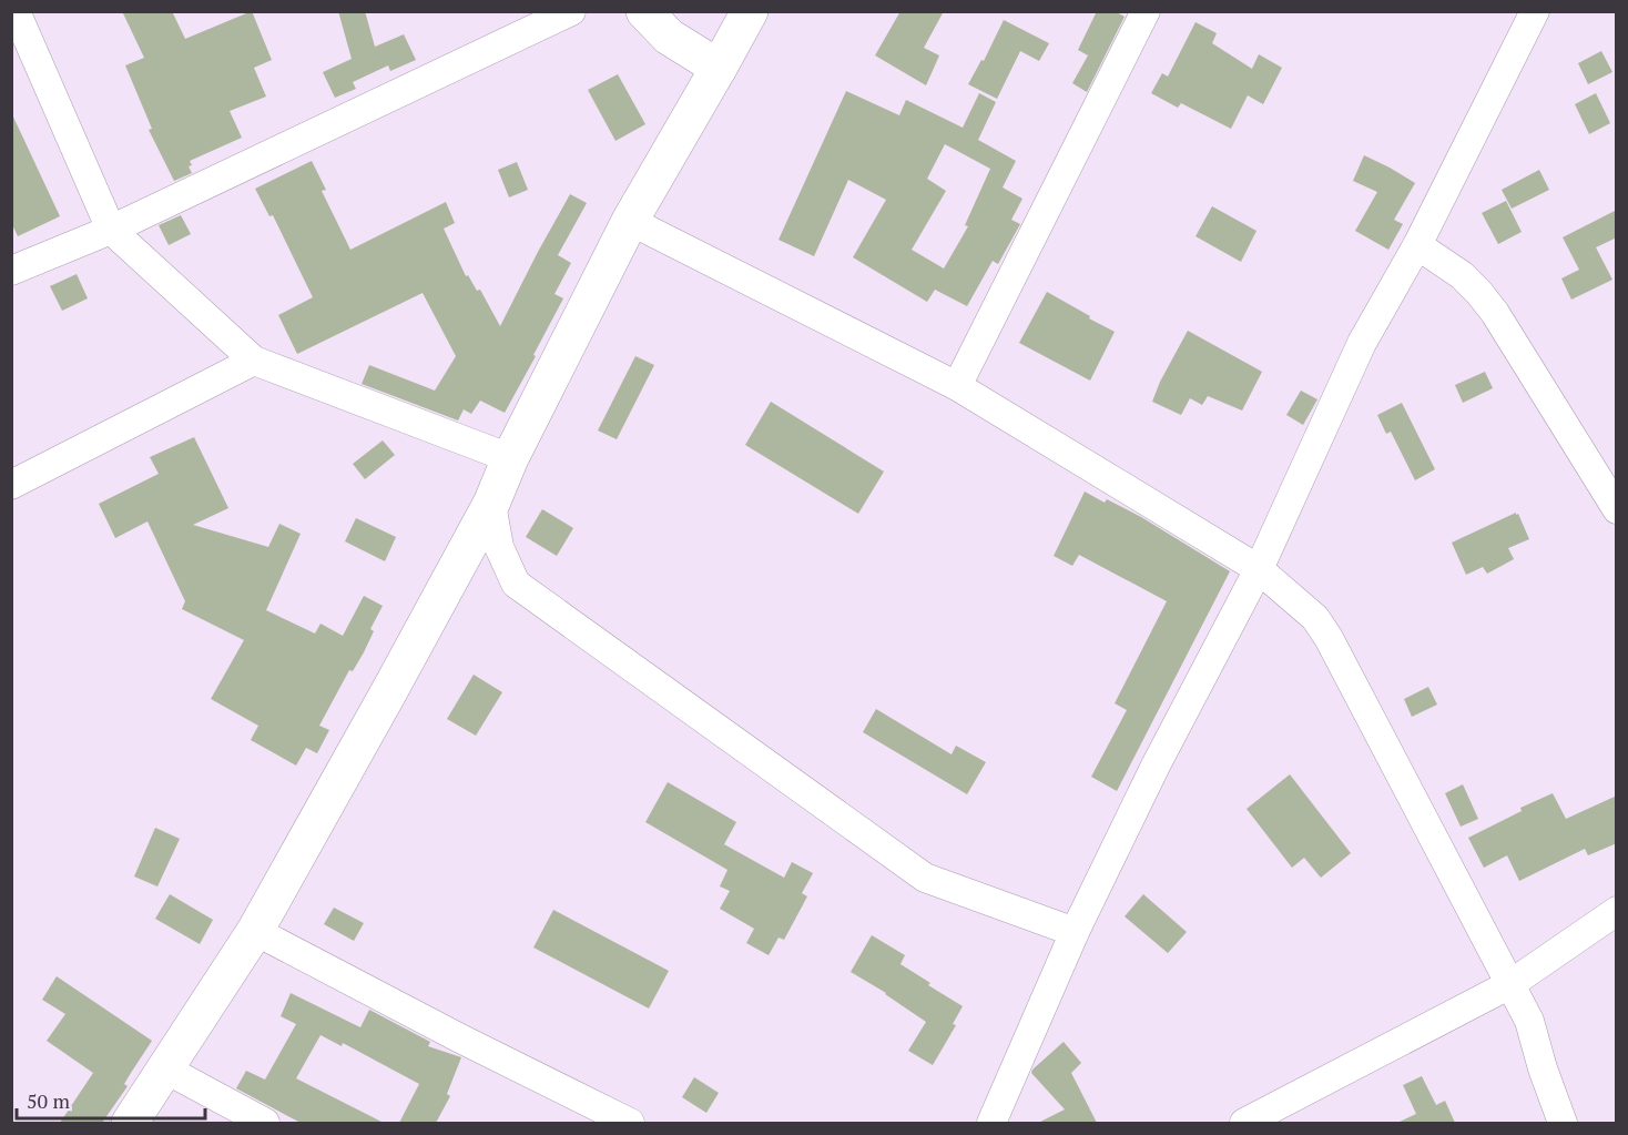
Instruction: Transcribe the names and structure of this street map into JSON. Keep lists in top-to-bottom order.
{
  "scale_bar": "50 m"
}
